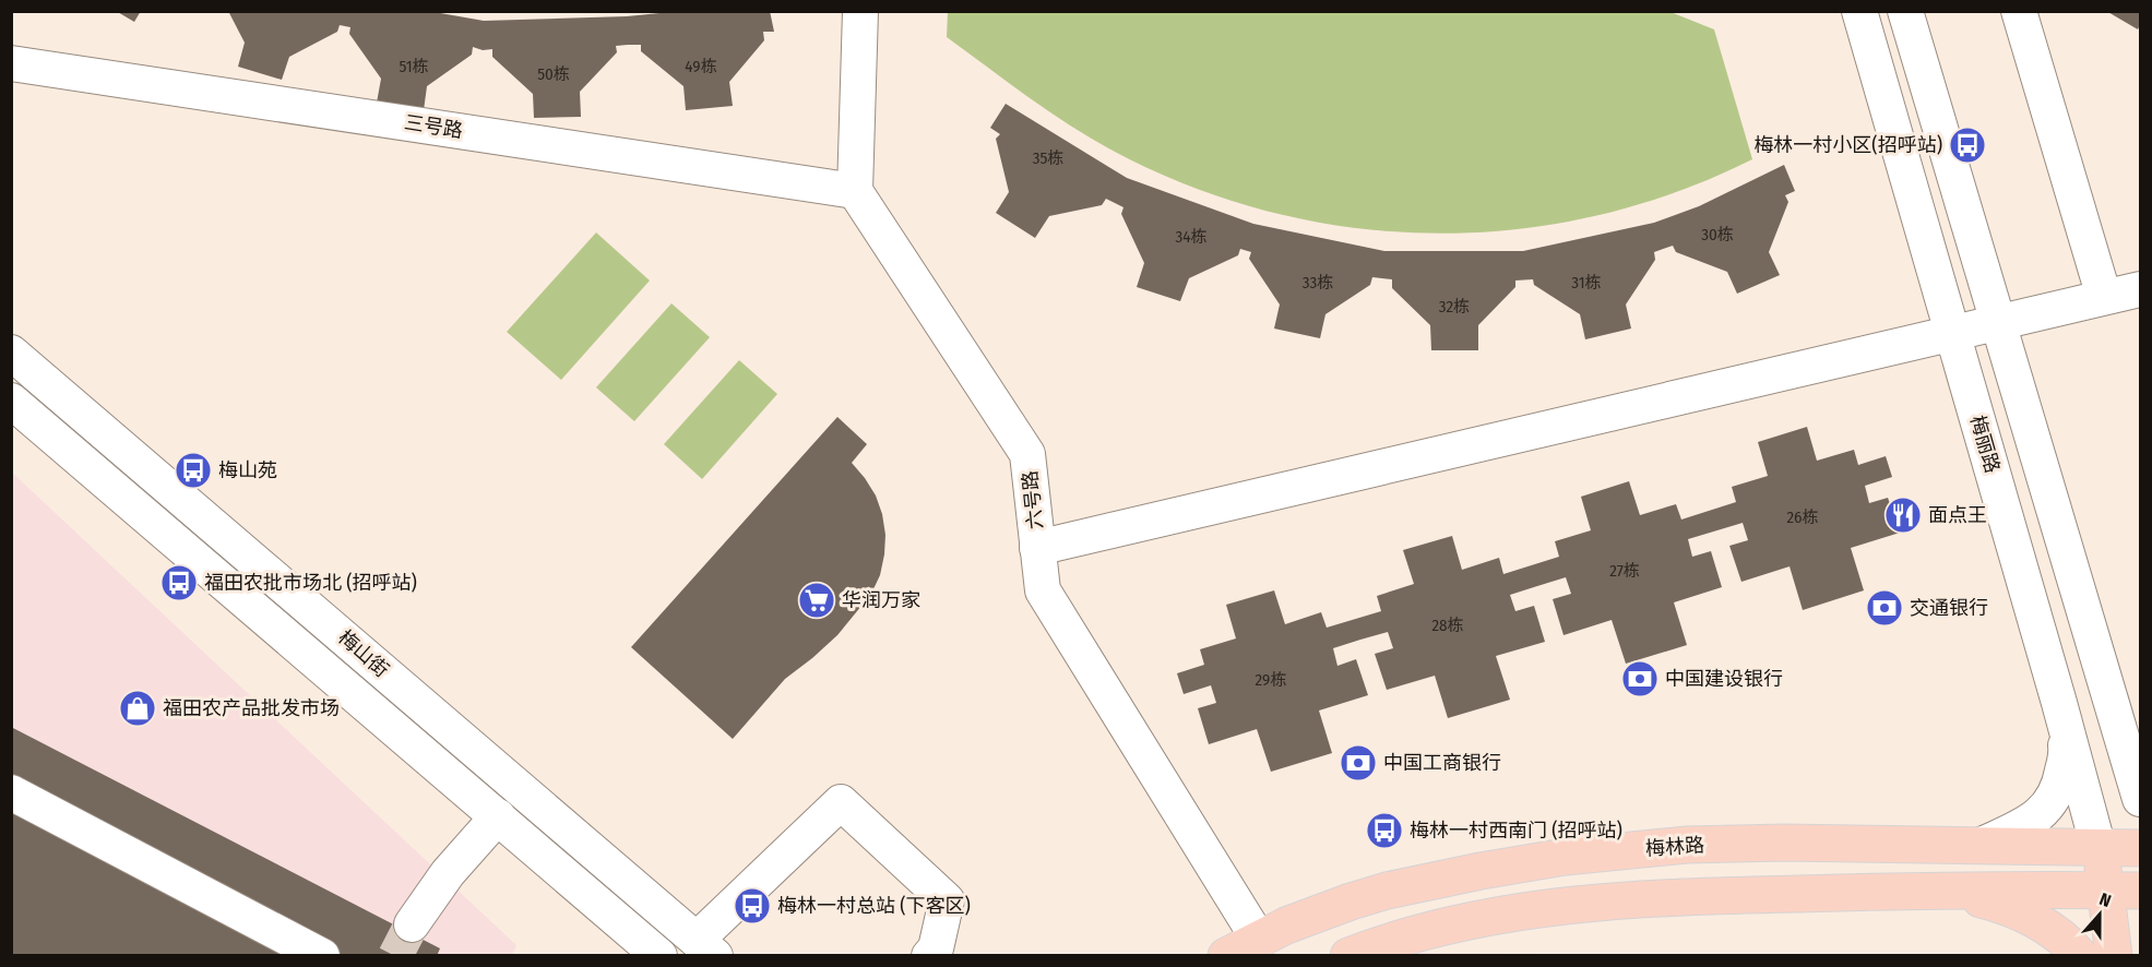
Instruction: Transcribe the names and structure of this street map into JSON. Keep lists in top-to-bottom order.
{
  "streets": {
    "main road": ["梅丽路", "梅林路"],
    "street": ["三号路", "六号路", "梅山街"]
  },
  "crossings": [
    ["三号路", "六号路"],
    ["梅丽路", "梅林路"],
    ["六号路", "梅林路"]
  ],
  "places": {
    "bus stop": [
      "梅林一村小区(招呼站)",
      "梅山苑",
      "福田农批市场北 (招呼站)",
      "梅林一村西南门 (招呼站)",
      "梅林一村总站 (下客区)"
    ],
    "restaurant": ["面点王"],
    "supermarket": ["华润万家"],
    "bank": ["交通银行", "中国建设银行", "中国工商银行"],
    "shop": ["福田农产品批发市场"]
  },
  "house_numbers": [
    "51栋",
    "49栋",
    "50栋",
    "35栋",
    "30栋",
    "34栋",
    "33栋",
    "31栋",
    "32栋",
    "26栋",
    "27栋",
    "28栋",
    "29栋"
  ],
  "north": "top"
}
